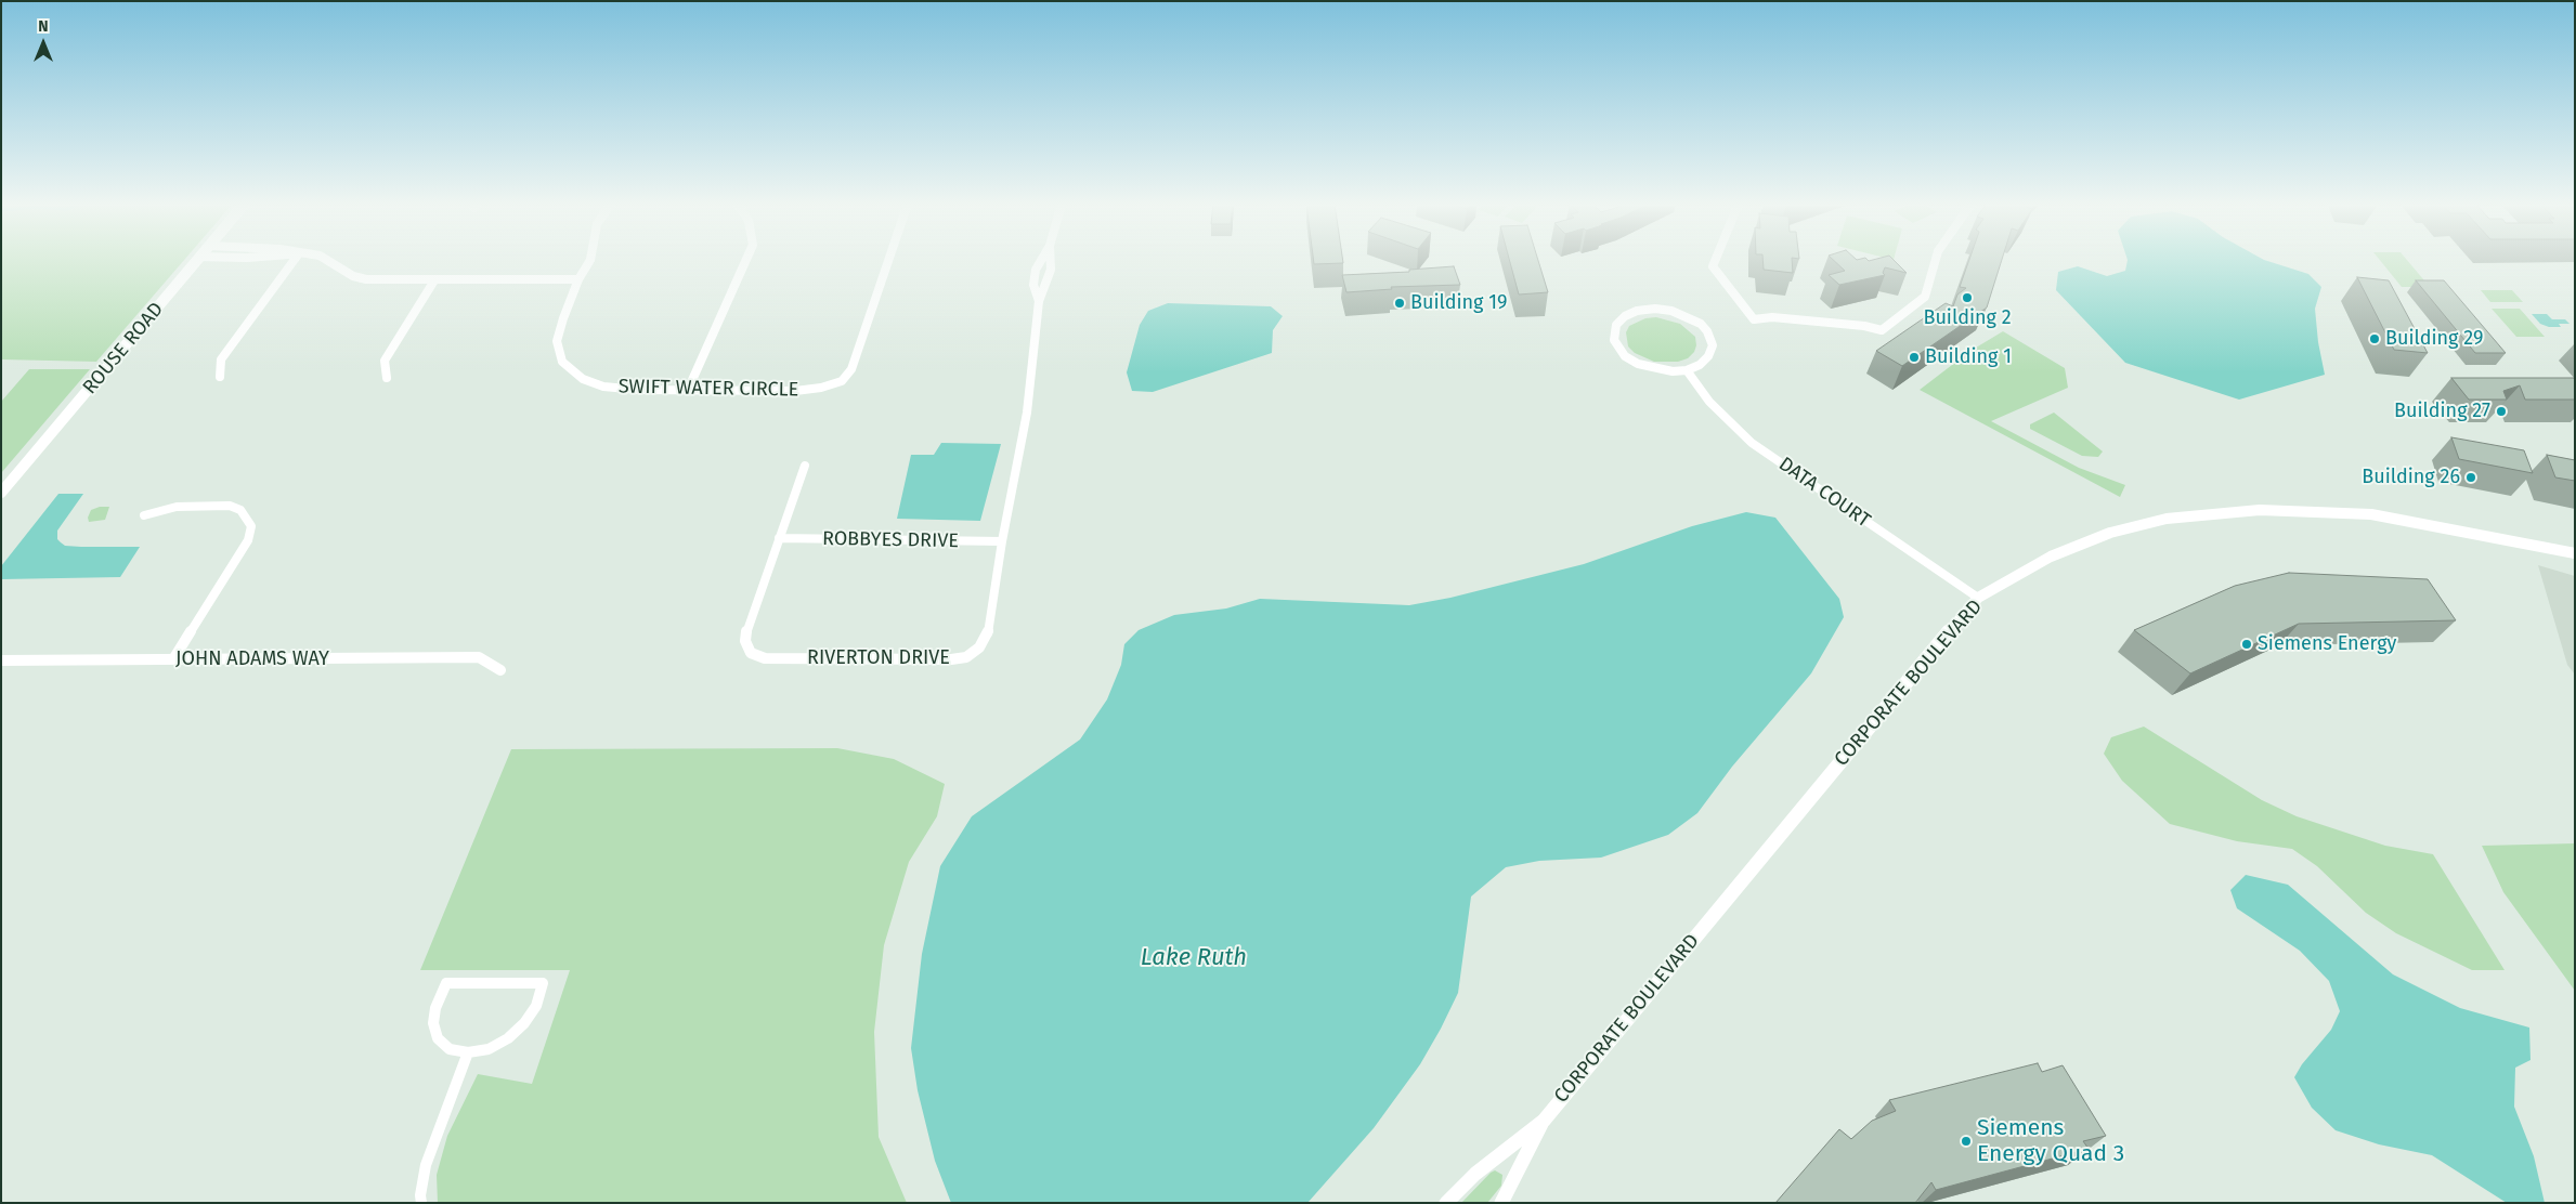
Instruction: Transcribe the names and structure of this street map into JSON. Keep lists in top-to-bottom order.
{
  "streets": {
    "street": [
      "ROUSE ROAD",
      "SWIFT WATER CIRCLE",
      "DATA COURT",
      "ROBBYES DRIVE",
      "RIVERTON DRIVE",
      "JOHN ADAMS WAY",
      "CORPORATE BOULEVARD"
    ]
  },
  "crossings": [
    ["DATA COURT", "CORPORATE BOULEVARD"],
    ["ROBBYES DRIVE", "RIVERTON DRIVE"]
  ],
  "water": ["Lake Ruth"],
  "places": [
    "Building 2",
    "Building 19",
    "Building 29",
    "Building 1",
    "Building 27",
    "Building 26",
    "Siemens Energy",
    "Siemens Energy Quad 3"
  ],
  "north": "top"
}
